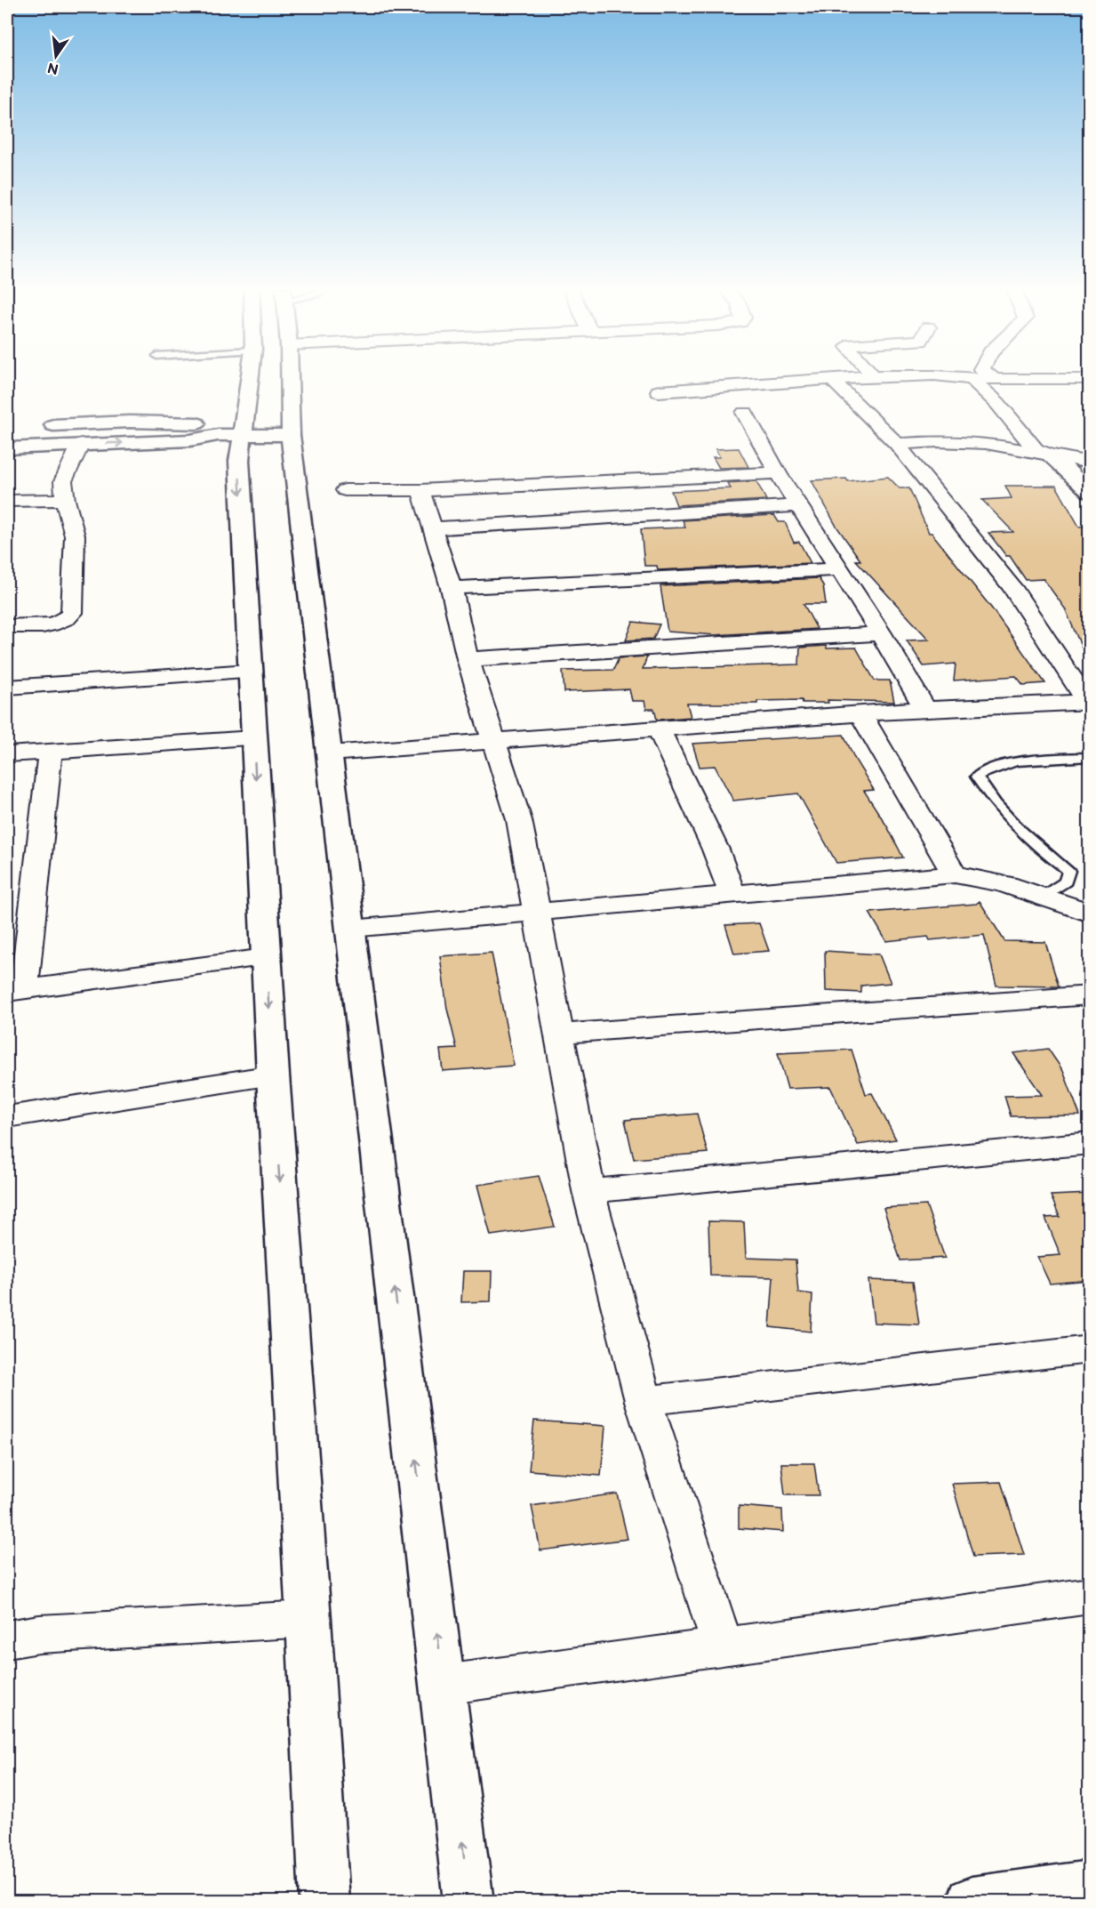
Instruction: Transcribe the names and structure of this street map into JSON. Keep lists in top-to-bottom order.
{
  "north": "bottom"
}
